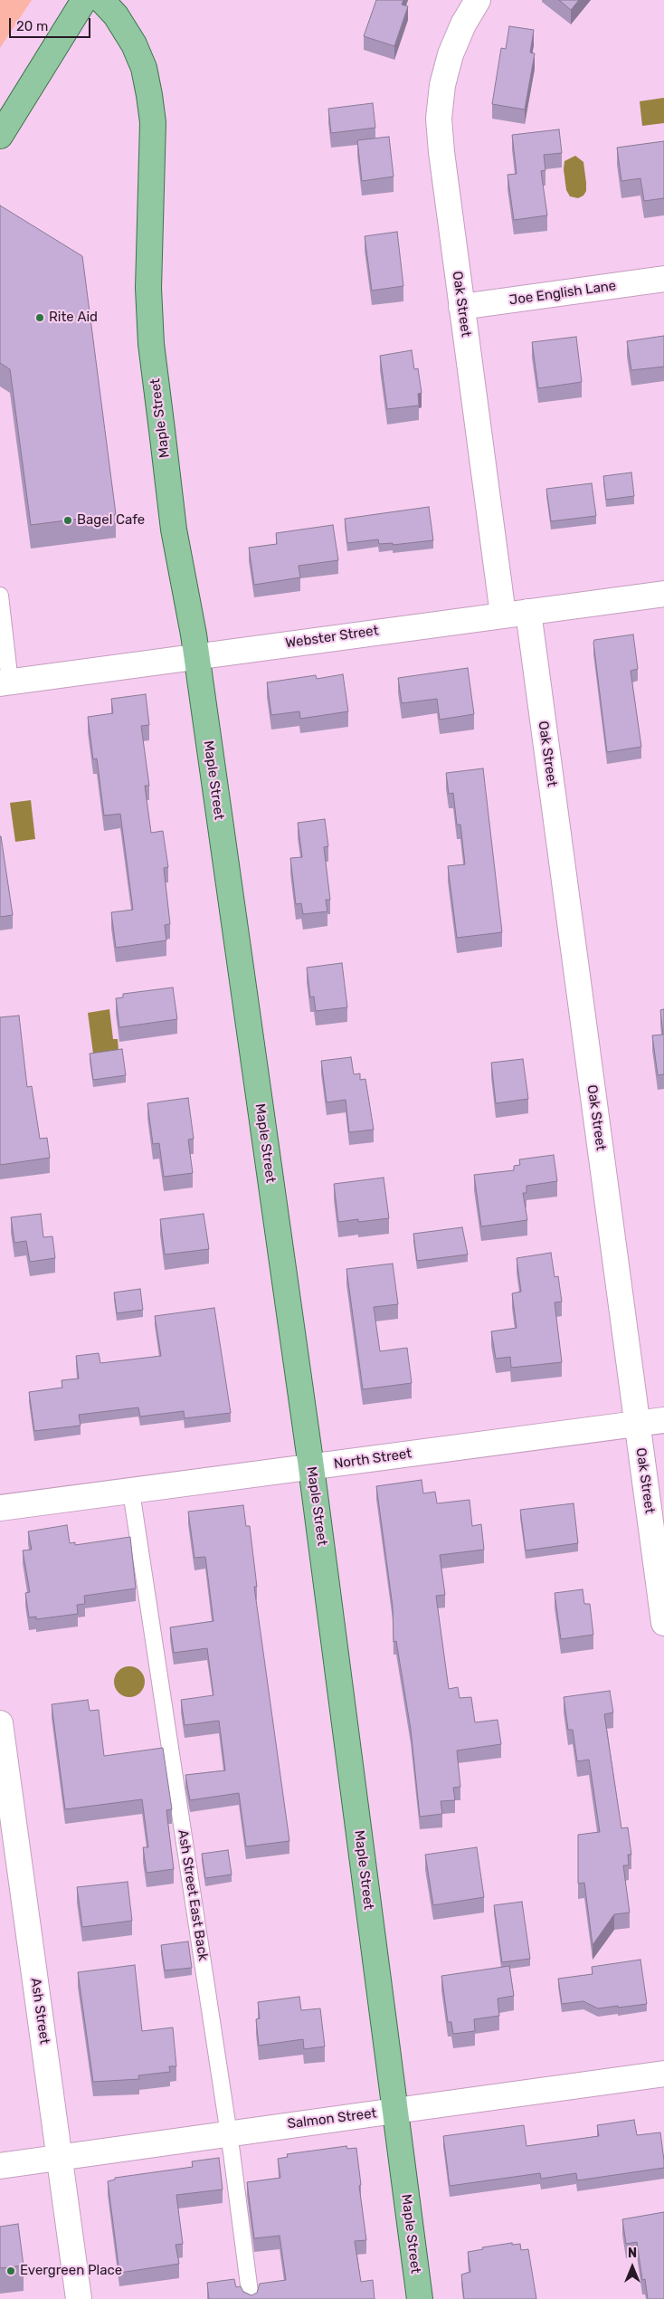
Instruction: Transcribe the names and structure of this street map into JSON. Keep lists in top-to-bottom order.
{
  "streets": {
    "main road": ["Maple Street"],
    "street": [
      "Joe English Lane",
      "Oak Street",
      "Webster Street",
      "North Street",
      "Ash Street",
      "Salmon Street"
    ],
    "lane": ["Ash Street East Back"]
  },
  "crossings": [
    ["Joe English Lane", "Oak Street"],
    ["Oak Street", "Webster Street"],
    ["Oak Street", "North Street"],
    ["Maple Street", "Webster Street"],
    ["Maple Street", "North Street"],
    ["Maple Street", "Salmon Street"],
    ["North Street", "Ash Street East Back"],
    ["Ash Street East Back", "Salmon Street"],
    ["Ash Street", "Salmon Street"]
  ],
  "places": ["Rite Aid", "Bagel Cafe", "Evergreen Place"],
  "scale_bar": "20 m",
  "north": "top"
}
